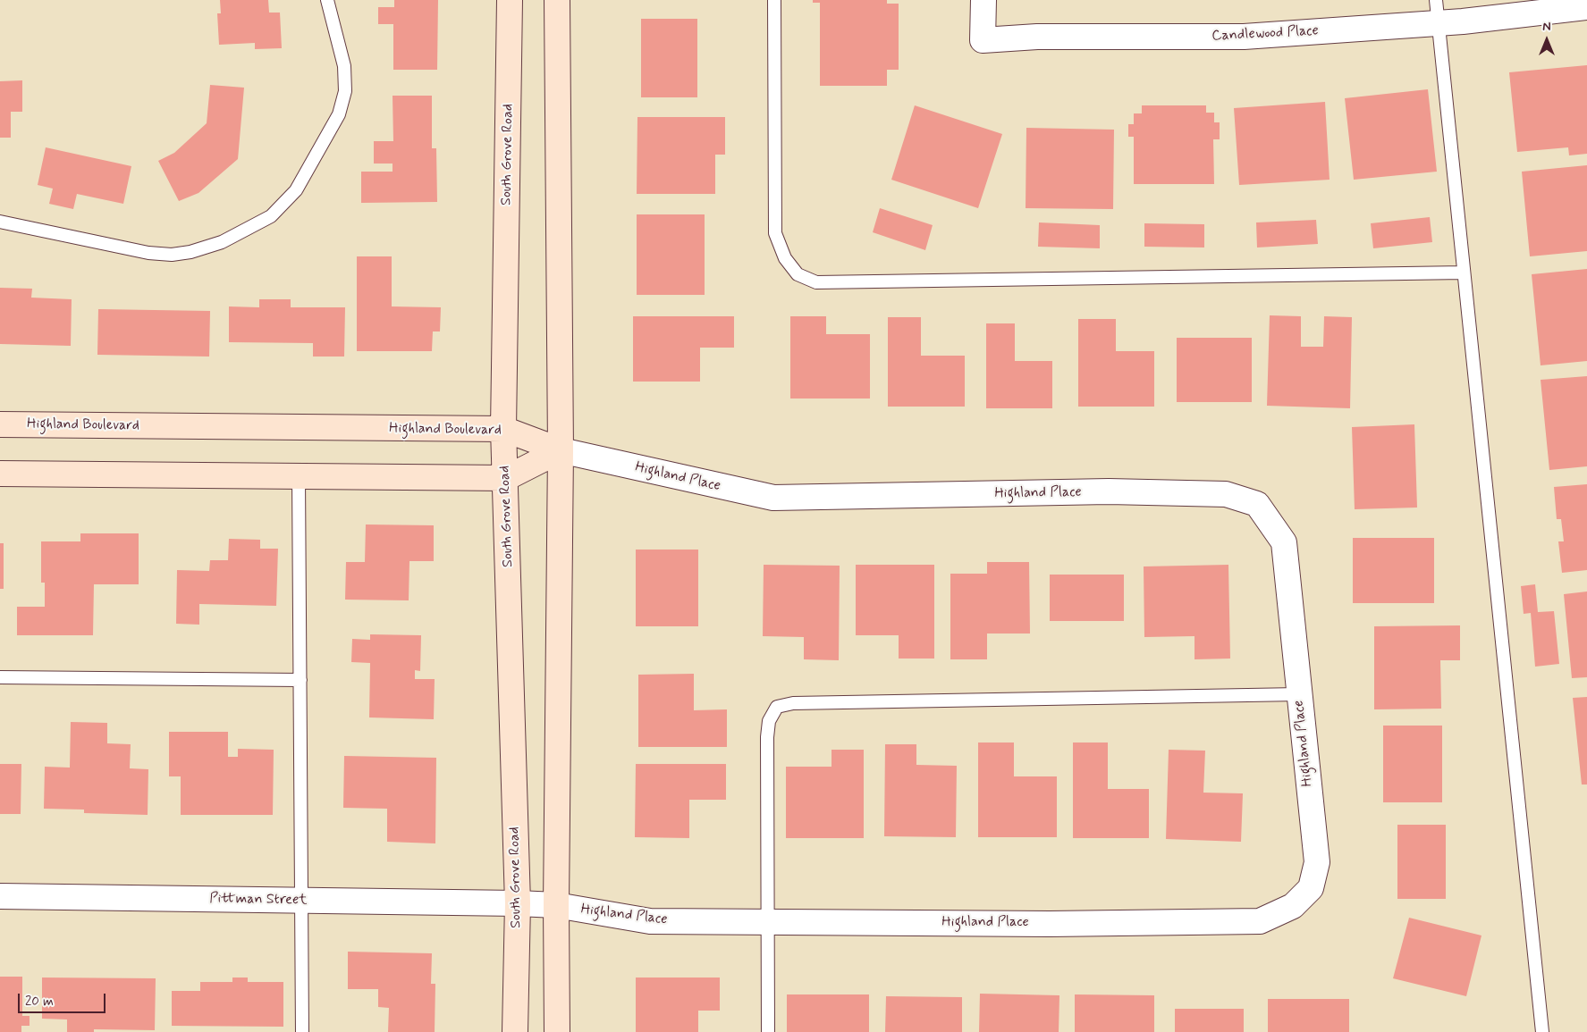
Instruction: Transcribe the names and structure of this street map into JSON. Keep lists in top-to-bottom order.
{
  "streets": {
    "main road": ["South Grove Road", "Highland Boulevard"],
    "street": ["Candlewood Place", "Highland Place", "Pittman Street"]
  },
  "crossings": [
    ["South Grove Road", "Highland Boulevard"],
    ["South Grove Road", "Highland Place"],
    ["South Grove Road", "Pittman Street"],
    ["Highland Boulevard", "Highland Place"],
    ["Highland Place", "Pittman Street"]
  ],
  "scale_bar": "20 m",
  "north": "top"
}
